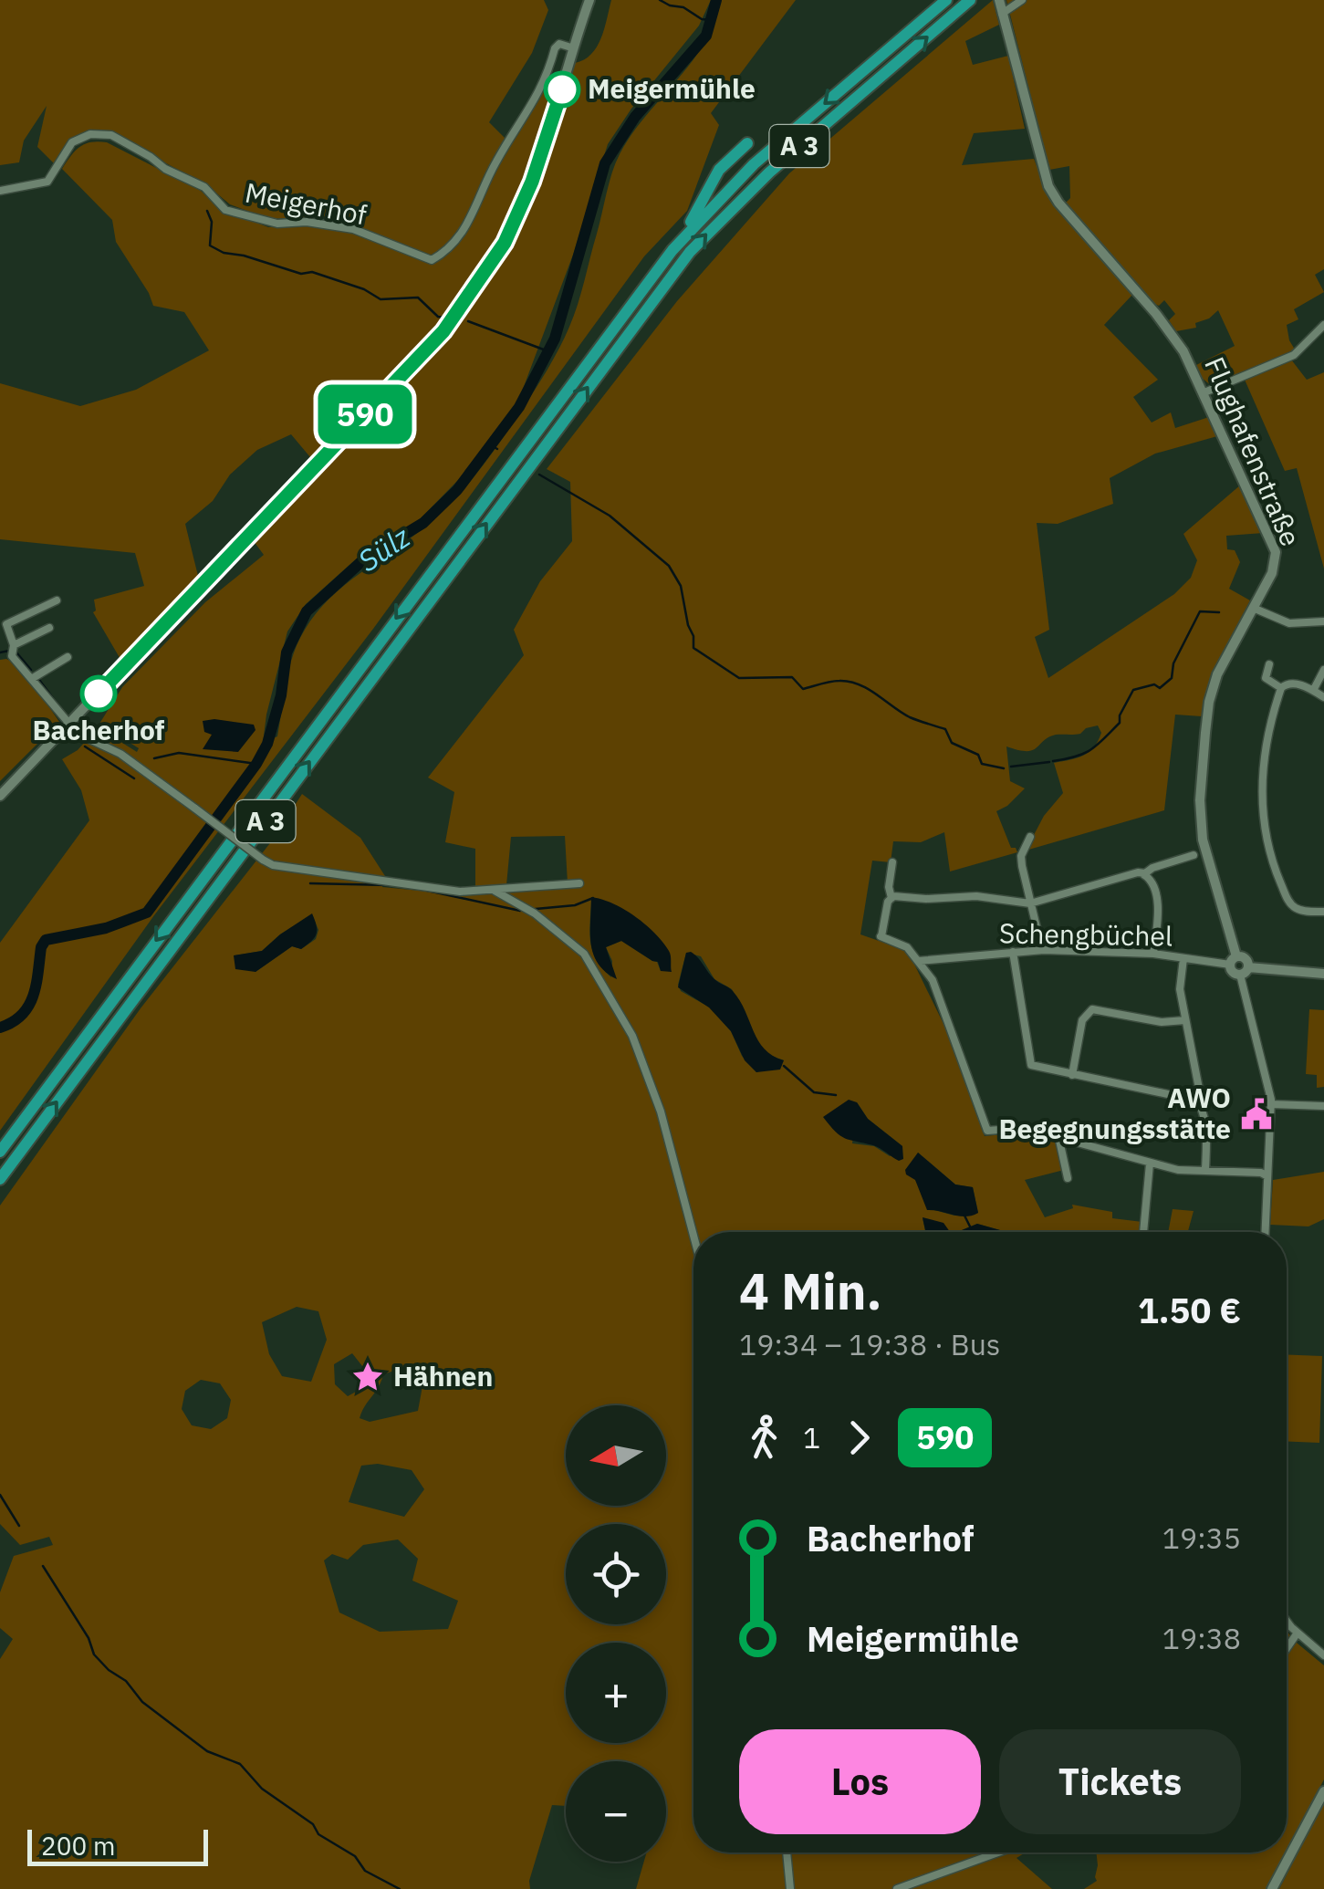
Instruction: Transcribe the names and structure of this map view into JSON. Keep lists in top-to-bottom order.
{
  "streets": {
    "highway": ["A 3"],
    "main road": ["Flughafenstraße"],
    "street": ["Meigerhof", "Schengbüchel"]
  },
  "crossings": [
    ["Flughafenstraße", "Schengbüchel"]
  ],
  "water": ["Sülz"],
  "places": {
    "other": ["Meigermühle", "Bacherhof"],
    "public building": ["AWO Begegnungsstätte"],
    "place": ["Hähnen"]
  },
  "lines": ["bus line 590"],
  "scale_bar": "200 m",
  "north": "left",
  "page": {
    "on_map": "590",
    "heading": ["4 Min.", "19:34 – 19:38 · Bus", "1.50 €"],
    "legs": ["1", "590"],
    "map_buttons": ["+", "−"],
    "list": [
      {
        "name": "Bacherhof",
        "value": "19:35"
      },
      {
        "name": "Meigermühle",
        "value": "19:38"
      }
    ],
    "buttons": ["Los", "Tickets"],
    "scale": "200 m"
  }
}
